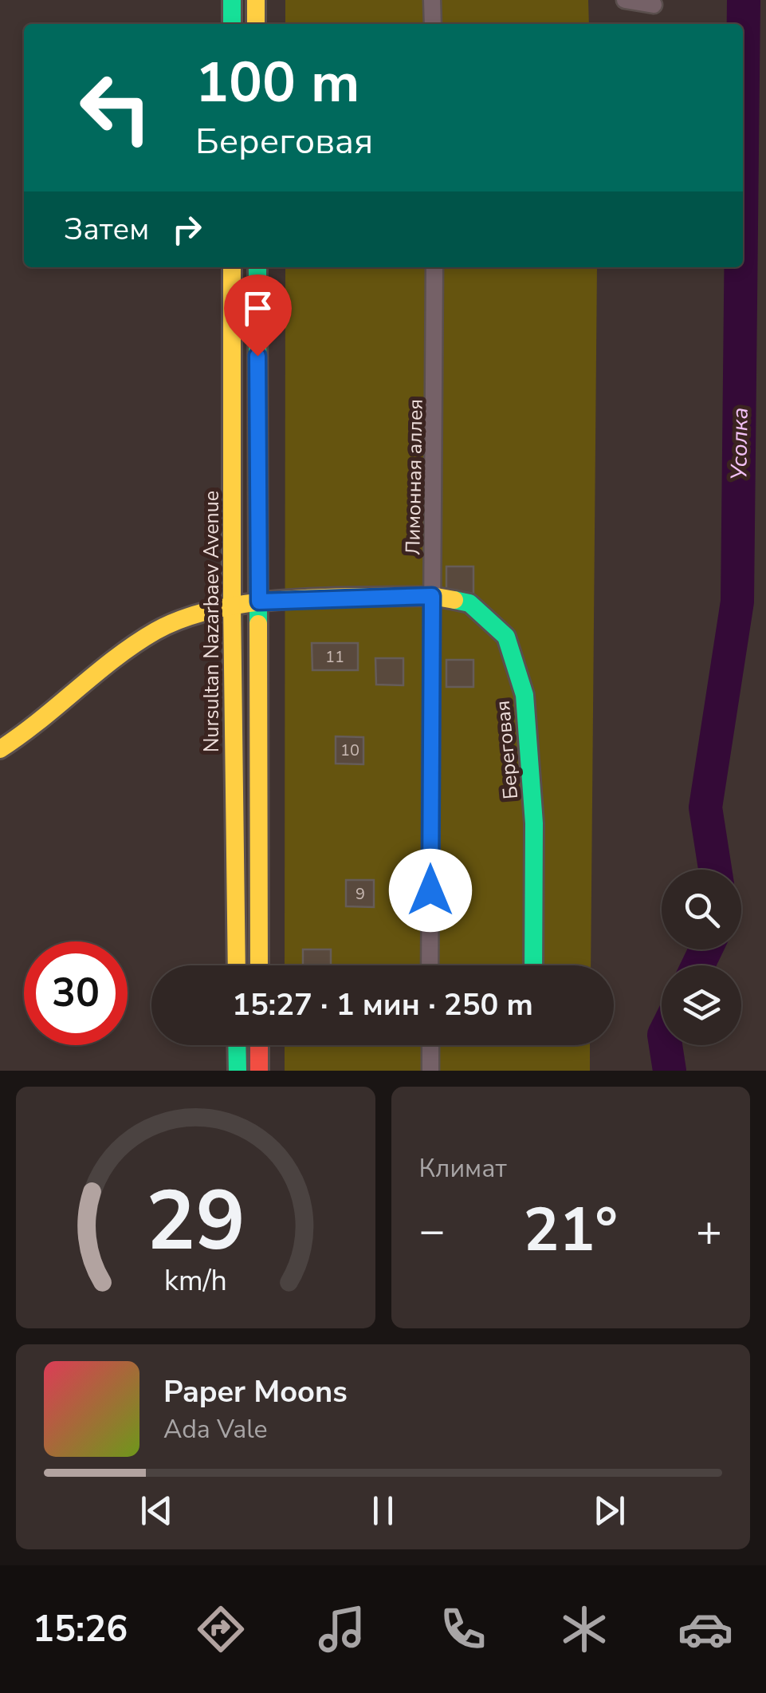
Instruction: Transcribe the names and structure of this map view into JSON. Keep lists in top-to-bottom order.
{
  "streets": {
    "main road": ["Nursultan Nazarbaev Avenue", "Береговая"],
    "street": ["Лимонная аллея"]
  },
  "crossings": [
    ["Лимонная аллея", "Береговая"],
    ["Nursultan Nazarbaev Avenue", "Береговая"]
  ],
  "water": ["Усолка"],
  "house_numbers": ["11", "10", "9"],
  "page": {
    "turn": ["100 m", "Береговая"],
    "then": "Затем",
    "limit": "30",
    "trip": "15:27 · 1 мин · 250 m",
    "tile": "Климат",
    "heat": ["−", "21°", "+"],
    "song": ["Paper Moons", "Ada Vale"],
    "tabs": "15:26",
    "gauge": ["29", "km/h"]
  }
}
